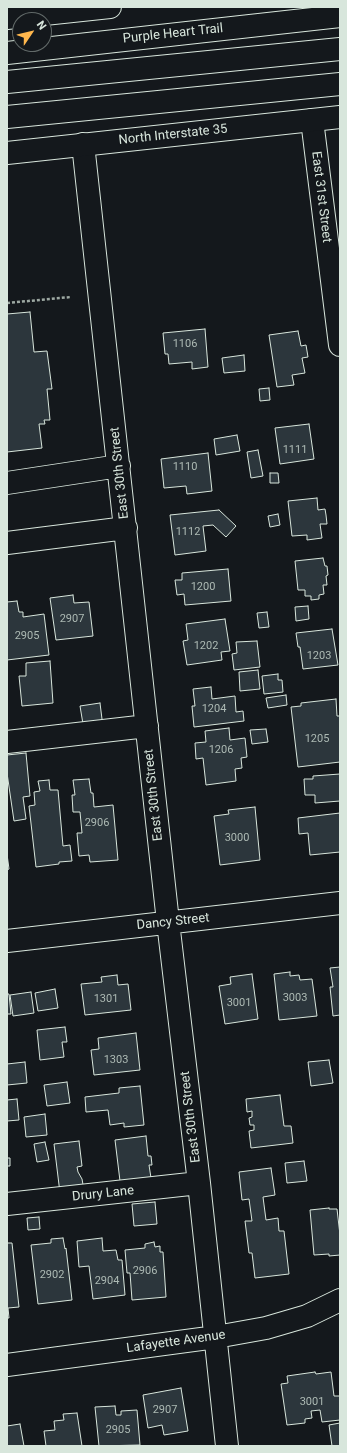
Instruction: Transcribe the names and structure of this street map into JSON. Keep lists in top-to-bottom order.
{
  "streets": {
    "main road": [
      "Purple Heart Trail",
      "North Interstate 35",
      "East 31st Street",
      "East 30th Street",
      "Dancy Street",
      "Drury Lane",
      "Lafayette Avenue"
    ]
  },
  "crossings": [
    ["North Interstate 35", "East 31st Street"],
    ["North Interstate 35", "East 30th Street"],
    ["East 30th Street", "Dancy Street"],
    ["East 30th Street", "Drury Lane"],
    ["East 30th Street", "Lafayette Avenue"]
  ],
  "house_numbers": [
    "1106",
    "1111",
    "1110",
    "1112",
    "1200",
    "2907",
    "2905",
    "1202",
    "1203",
    "1204",
    "1205",
    "1206",
    "2906",
    "3000",
    "3003",
    "1301",
    "3001",
    "1303",
    "2906",
    "2902",
    "2904",
    "3001",
    "2907",
    "2905"
  ],
  "north": "top right"
}
